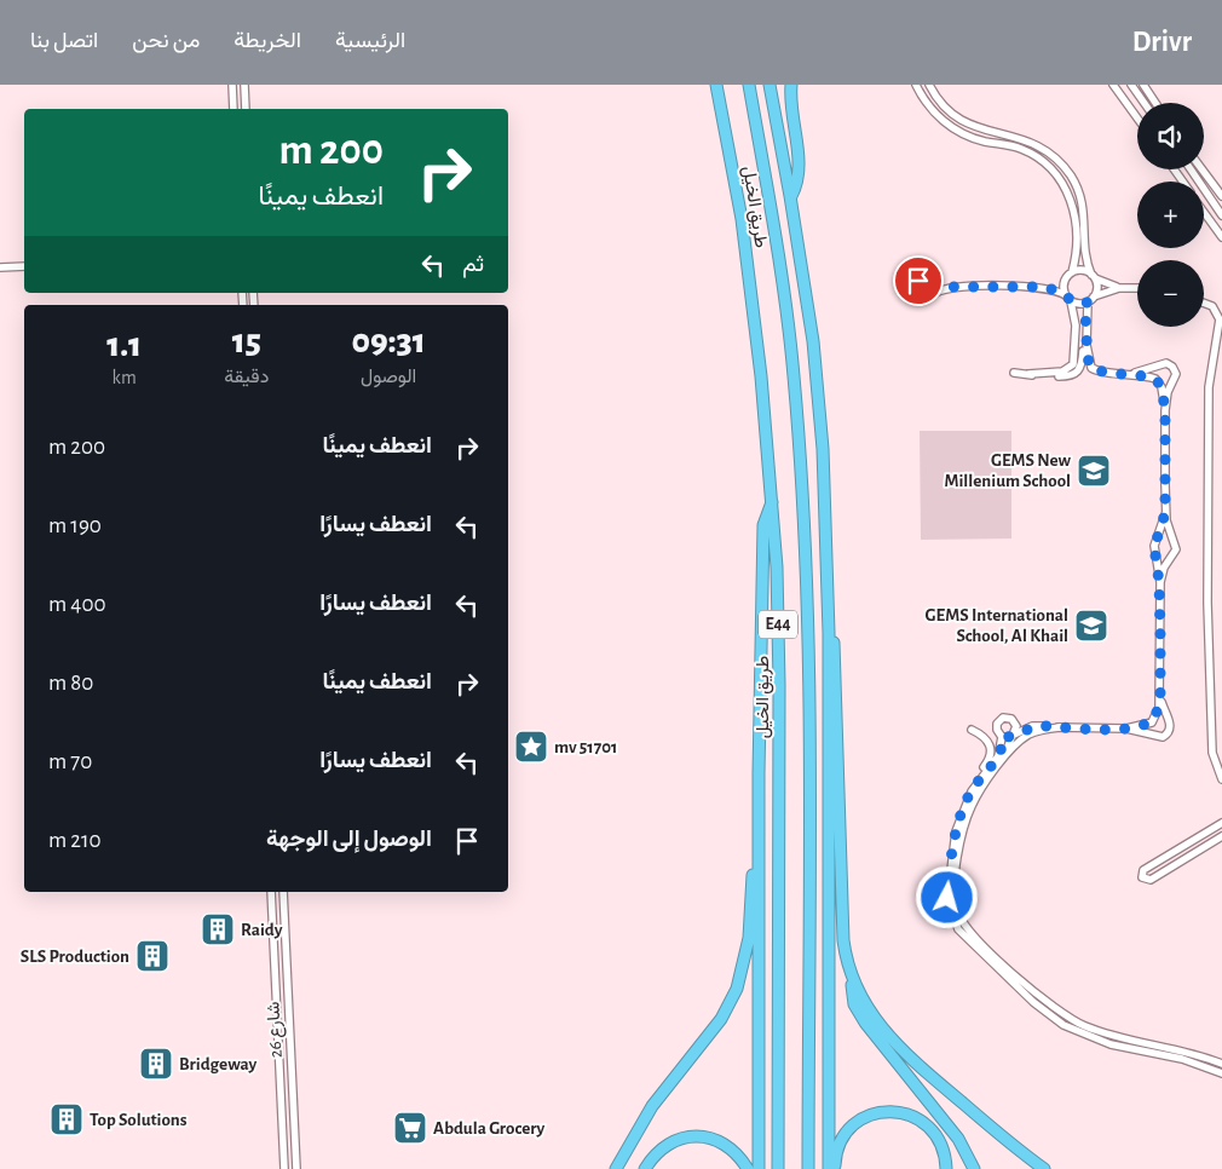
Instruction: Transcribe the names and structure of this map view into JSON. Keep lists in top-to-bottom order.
{
  "streets": {
    "highway": ["طريق الخيل", "E44"],
    "street": ["شارع 26"]
  },
  "places": {
    "school or university": ["GEMS New Millenium School", "GEMS International School, Al Khail"],
    "place": ["mv 51701"],
    "building": [
      "Raidy",
      "SLS Production",
      "Bridgeway",
      "Top Solutions"
    ],
    "supermarket": ["Abdula Grocery"]
  },
  "page": {
    "header": "Drivr",
    "nav": [
      "الرئيسية",
      "الخريطة",
      "من نحن",
      "اتصل بنا"
    ],
    "map_buttons": ["+", "−"],
    "turn": ["200 m", "انعطف يمينًا"],
    "then": "ثم",
    "eta": [
      "09:31",
      "الوصول",
      "15",
      "دقيقة",
      "1.1",
      "km"
    ],
    "list": [
      {
        "name": "انعطف يمينًا",
        "value": "200 m"
      },
      {
        "name": "انعطف يسارًا",
        "value": "190 m"
      },
      {
        "name": "انعطف يسارًا",
        "value": "400 m"
      },
      {
        "name": "انعطف يمينًا",
        "value": "80 m"
      },
      {
        "name": "انعطف يسارًا",
        "value": "70 m"
      },
      {
        "name": "الوصول إلى الوجهة",
        "value": "210 m"
      }
    ]
  }
}
